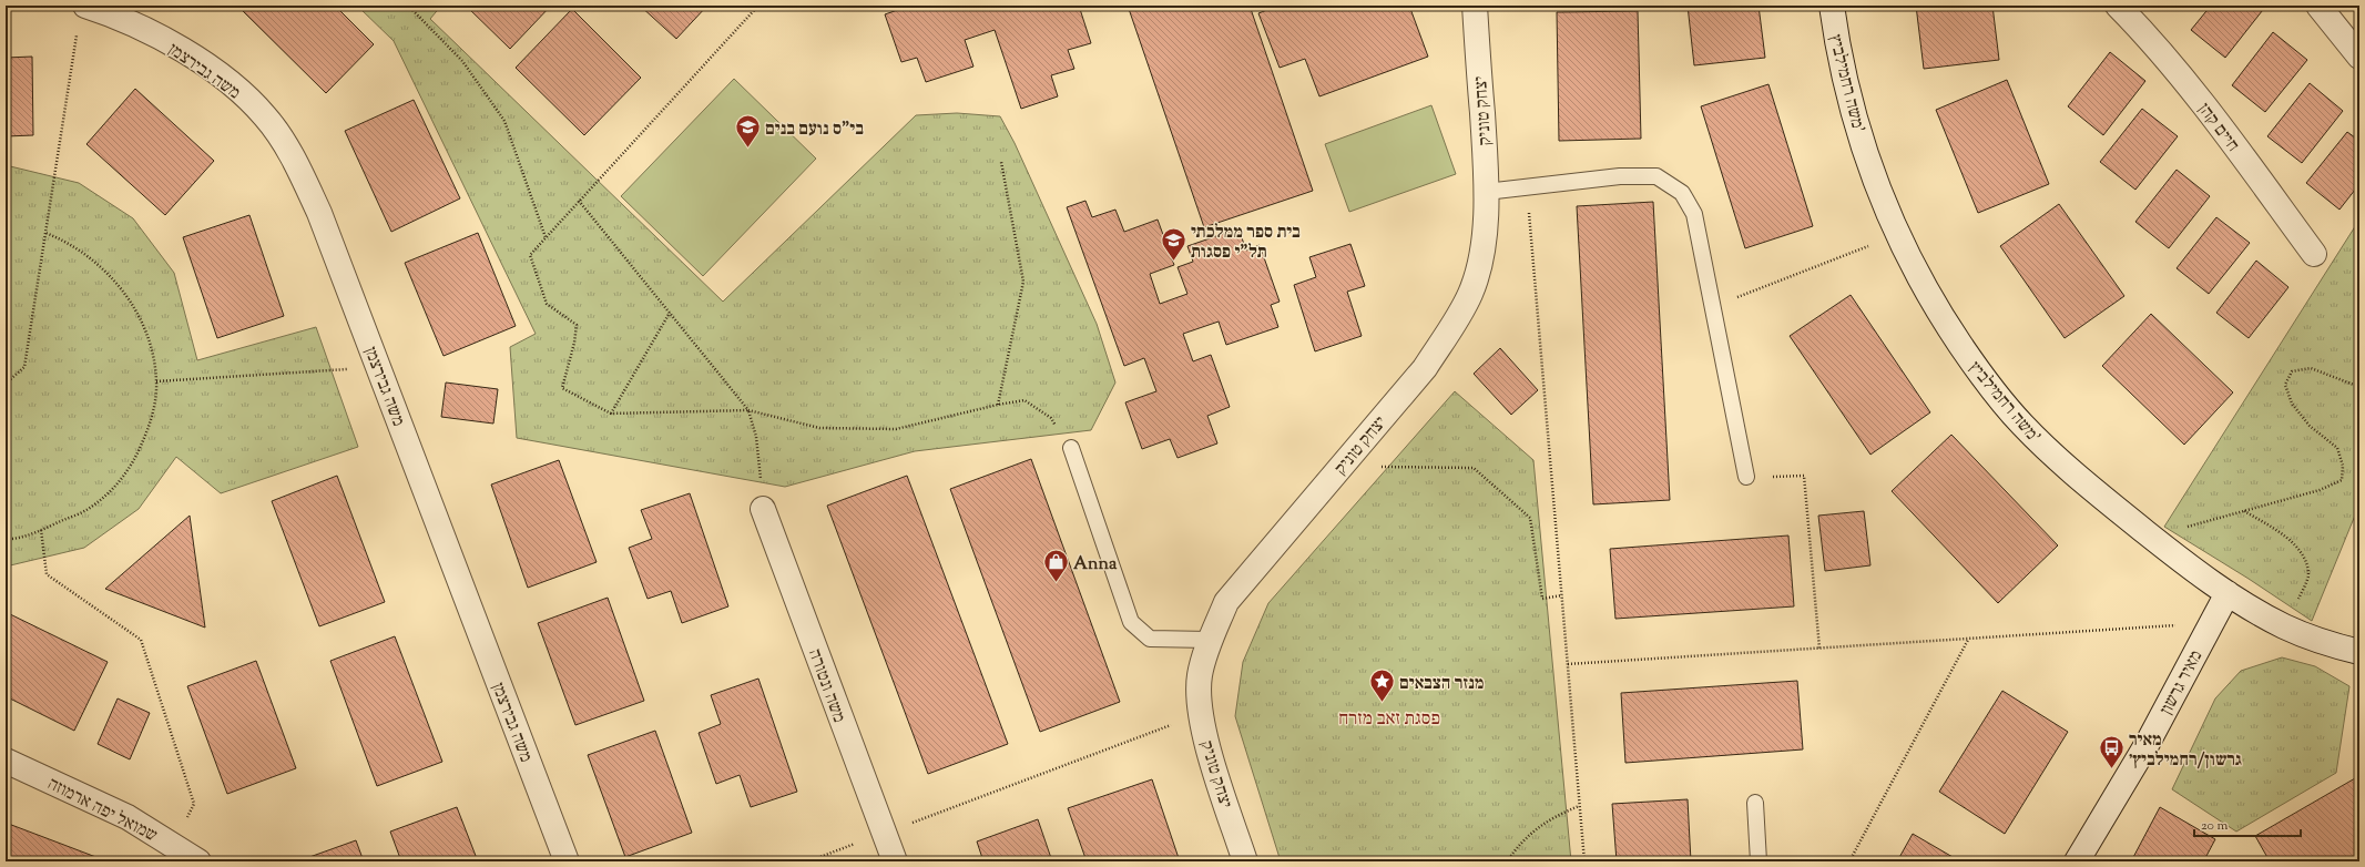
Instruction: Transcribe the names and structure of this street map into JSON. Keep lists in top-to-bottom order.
{
  "streets": {
    "street": [
      "משה גבירצמן",
      "משה רחמילביץ'",
      "יצחק טוניק",
      "חיים קהן",
      "מאיר גרשון",
      "משה ונטורה",
      "שמואל יפה ארמוזה"
    ]
  },
  "crossings": [
    ["משה רחמילביץ'", "מאיר גרשון"]
  ],
  "districts": ["פסגת זאב מזרח"],
  "places": {
    "school or university": ["בי\"ס נועם בנים", "בית ספר ממלכתי תל\"י פסגות"],
    "shop": ["Anna"],
    "place": ["מנזר הצבאים"],
    "bus stop": ["מאיר גרשון/רחמילביץ׳"]
  },
  "scale_bar": "20 m"
}
